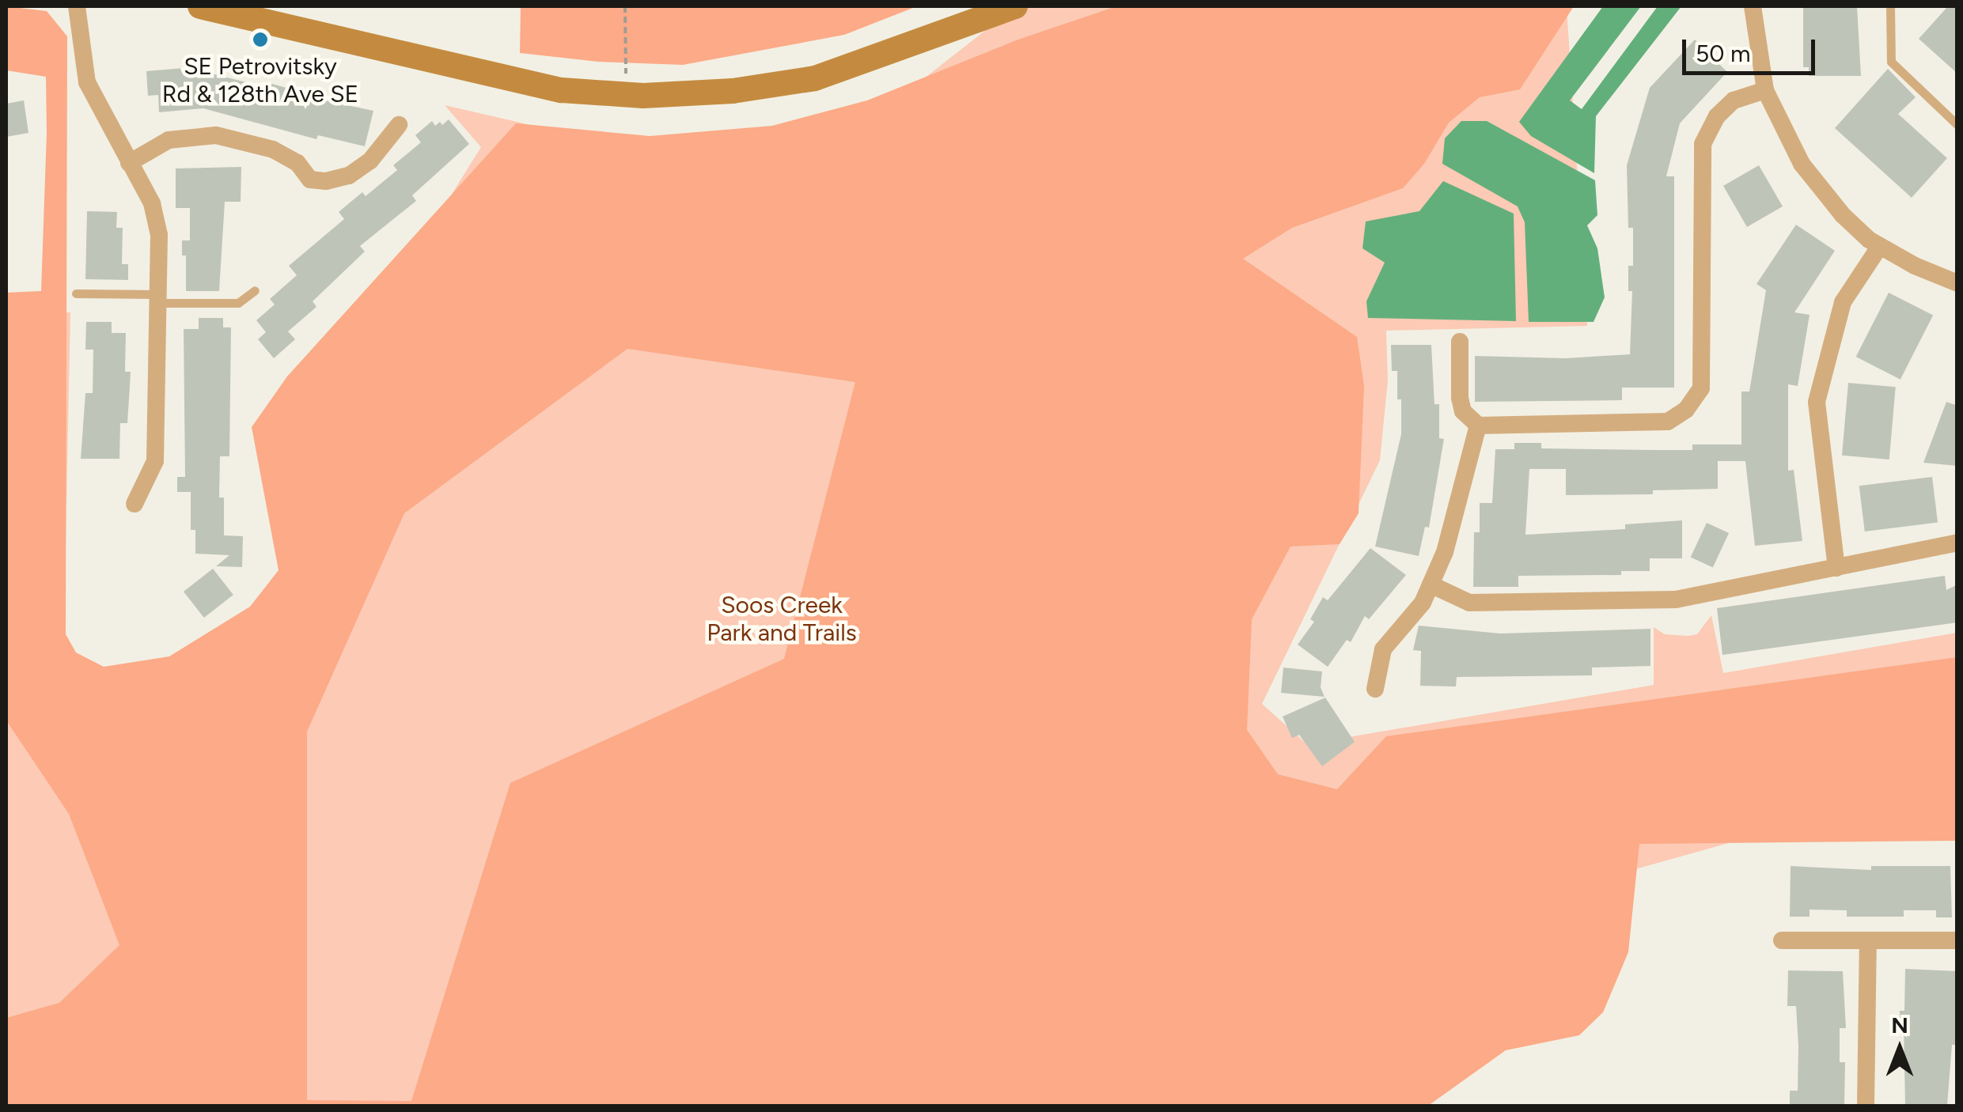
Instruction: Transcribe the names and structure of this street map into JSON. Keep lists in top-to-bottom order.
{
  "parks": ["Soos Creek Park and Trails"],
  "places": ["SE Petrovitsky Rd & 128th Ave SE"],
  "scale_bar": "50 m",
  "north": "top"
}
